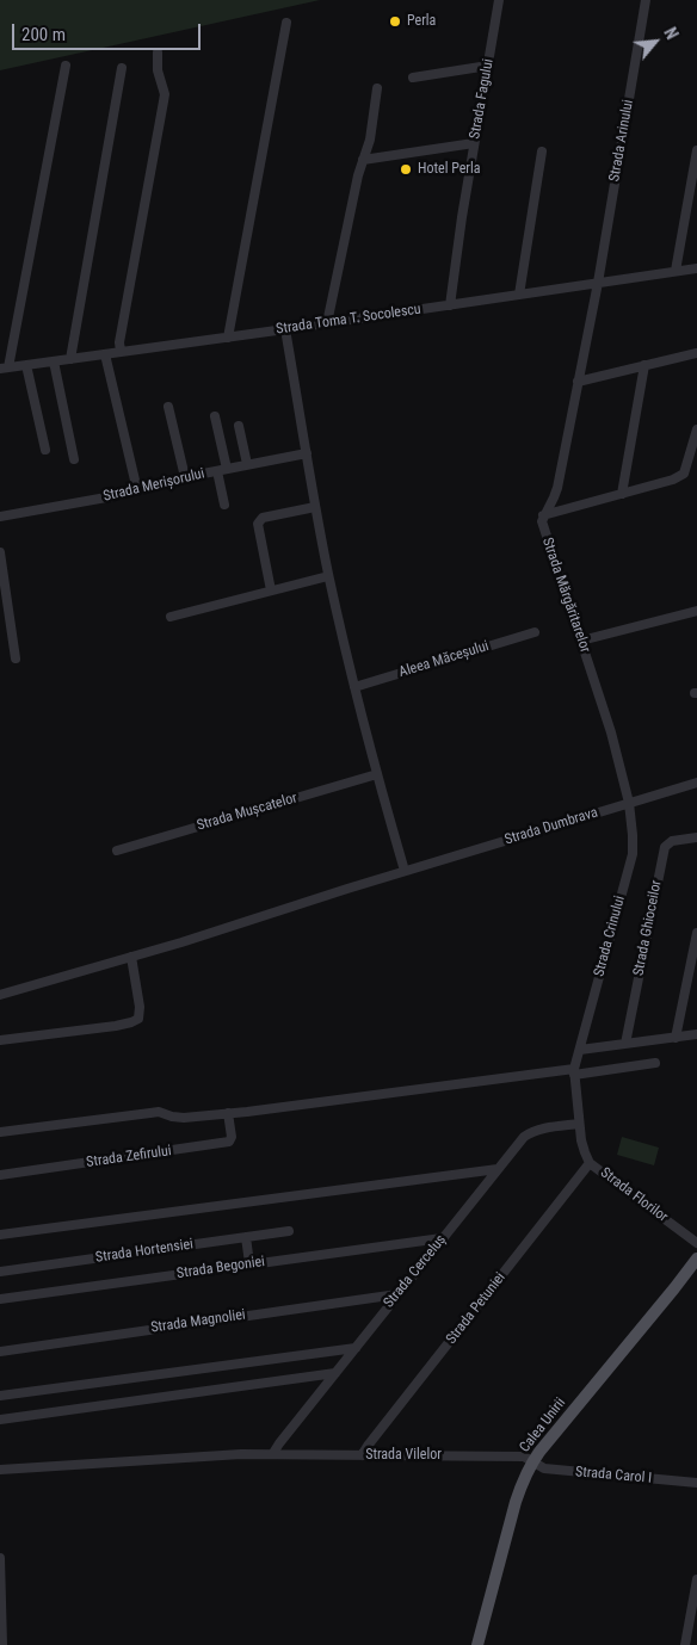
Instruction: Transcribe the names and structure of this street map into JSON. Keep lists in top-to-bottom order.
{
  "streets": {
    "main road": ["Calea Unirii"],
    "street": [
      "Strada Fagului",
      "Strada Arinului",
      "Strada Toma T. Socolescu",
      "Strada Merișorului",
      "Strada Mărgăritarelor",
      "Aleea Măceșului",
      "Strada Mușcatelor",
      "Strada Dumbrava",
      "Strada Ghioceilor",
      "Strada Crinului",
      "Strada Zefirului",
      "Strada Florilor",
      "Strada Hortensiei",
      "Strada Begoniei",
      "Strada Cerceluș",
      "Strada Petuniei",
      "Strada Magnoliei",
      "Strada Vilelor",
      "Strada Carol I"
    ]
  },
  "crossings": [
    ["Strada Fagului", "Strada Toma T. Socolescu"],
    ["Strada Arinului", "Strada Toma T. Socolescu"],
    ["Strada Mărgăritarelor", "Strada Dumbrava"],
    ["Strada Mărgăritarelor", "Strada Crinului"],
    ["Strada Dumbrava", "Strada Crinului"],
    ["Strada Crinului", "Strada Florilor"],
    ["Strada Florilor", "Strada Cerceluș"],
    ["Strada Florilor", "Strada Petuniei"],
    ["Strada Begoniei", "Strada Cerceluș"],
    ["Strada Cerceluș", "Strada Magnoliei"],
    ["Strada Cerceluș", "Strada Vilelor"],
    ["Strada Petuniei", "Strada Vilelor"],
    ["Calea Unirii", "Strada Vilelor"],
    ["Calea Unirii", "Strada Carol I"],
    ["Strada Vilelor", "Strada Carol I"]
  ],
  "places": ["Perla", "Hotel Perla"],
  "scale_bar": "200 m",
  "north": "top right"
}
